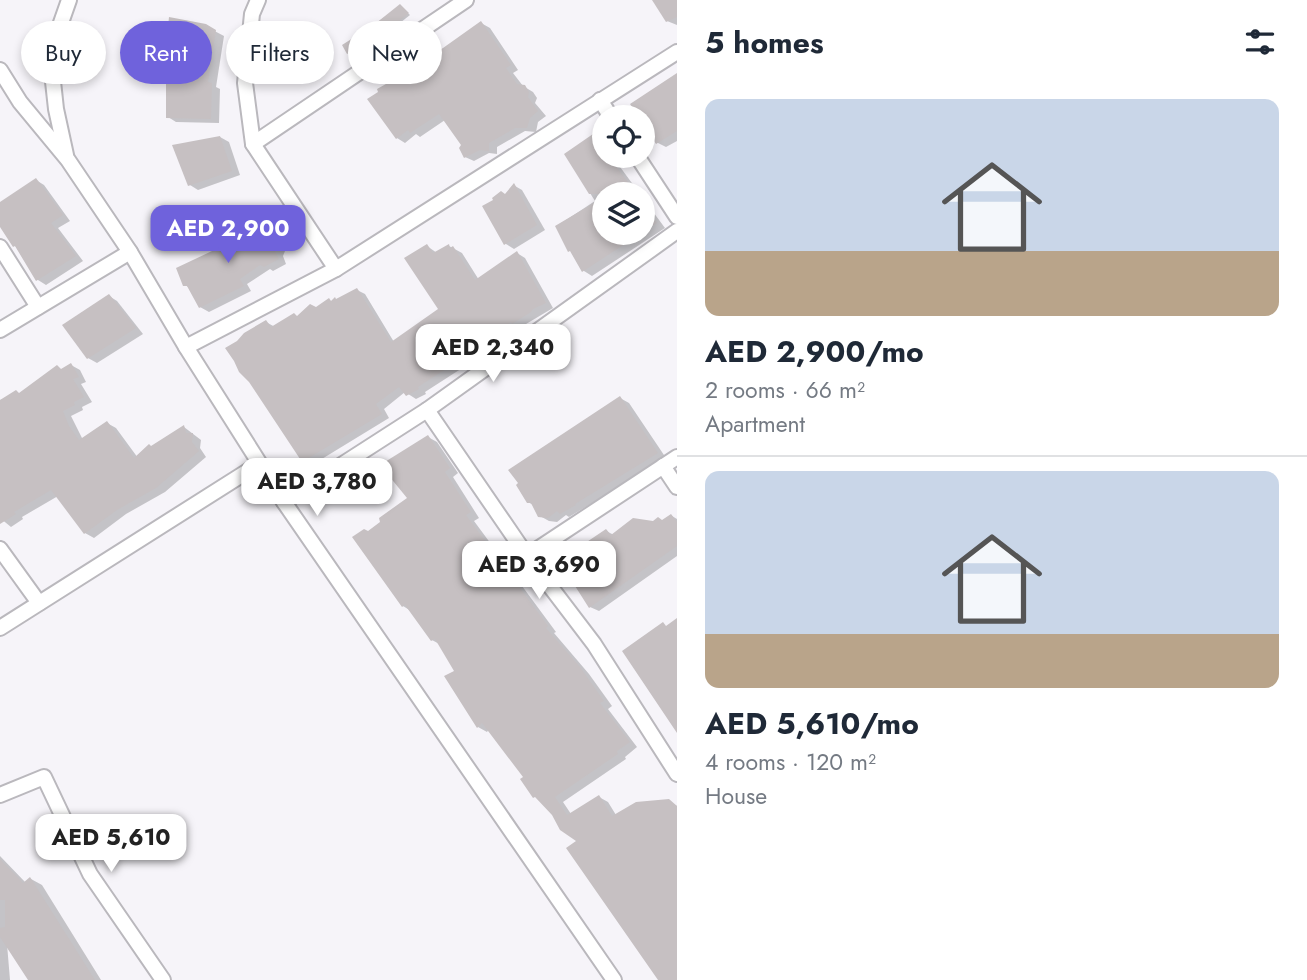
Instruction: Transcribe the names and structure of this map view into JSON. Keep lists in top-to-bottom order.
{
  "page": {
    "heading": "5 homes",
    "chip": [
      "Buy",
      "Rent",
      "Filters",
      "New"
    ],
    "list": [
      {
        "name": "AED 2,900/mo",
        "note": "2 rooms · 66 m² · Apartment"
      },
      {
        "name": "AED 5,610/mo",
        "note": "4 rooms · 120 m² · House"
      }
    ],
    "price": [
      "AED 2,900",
      "AED 2,340",
      "AED 3,780",
      "AED 3,690",
      "AED 5,610"
    ]
  }
}
